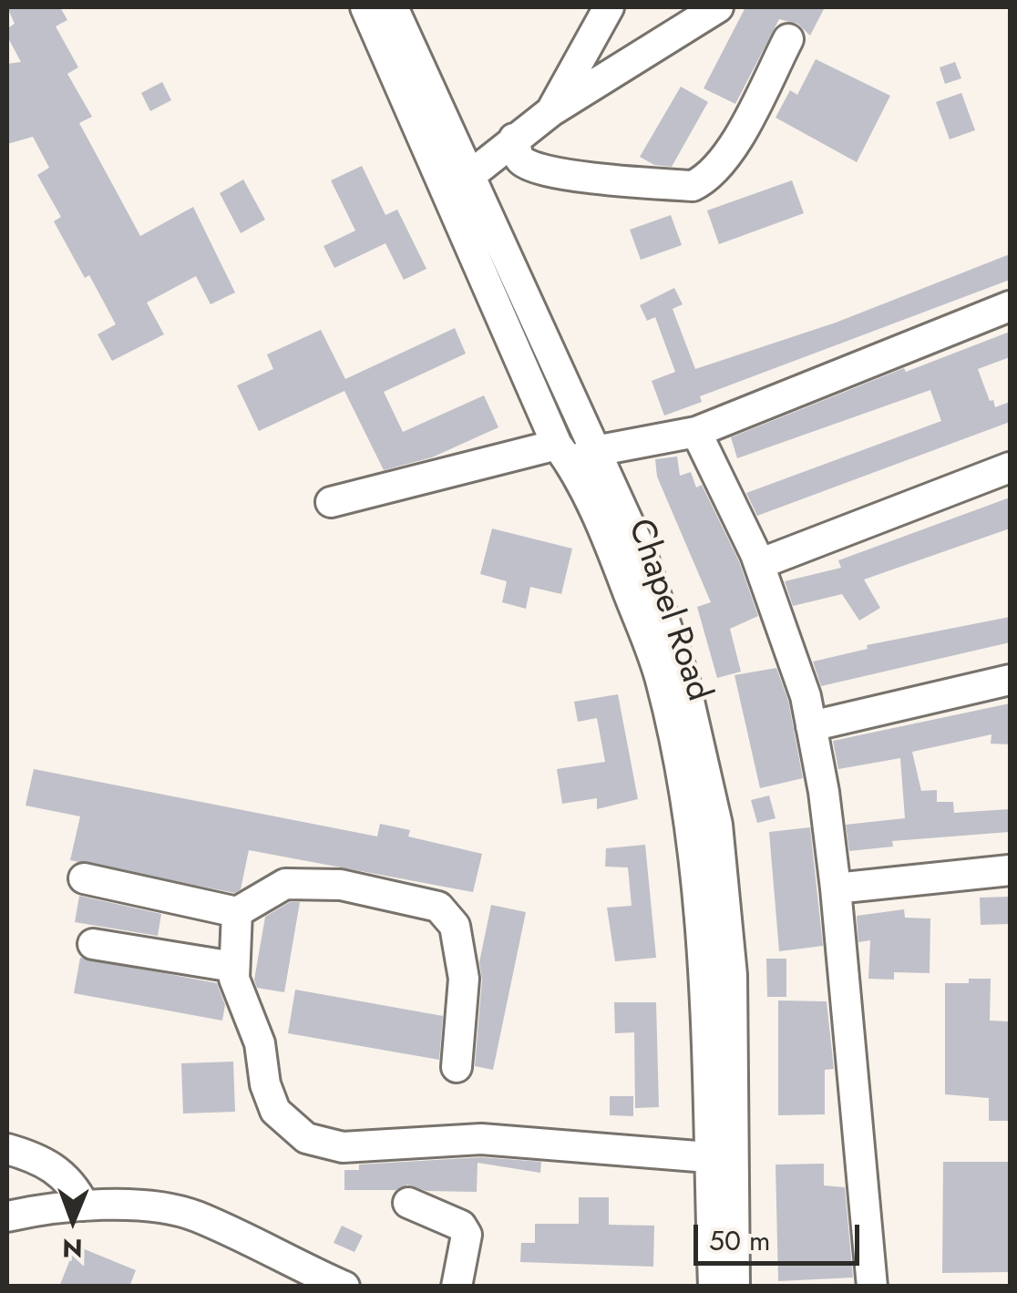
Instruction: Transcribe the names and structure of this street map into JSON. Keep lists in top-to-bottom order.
{
  "streets": {
    "street": ["Chapel Road"]
  },
  "scale_bar": "50 m",
  "north": "bottom"
}
